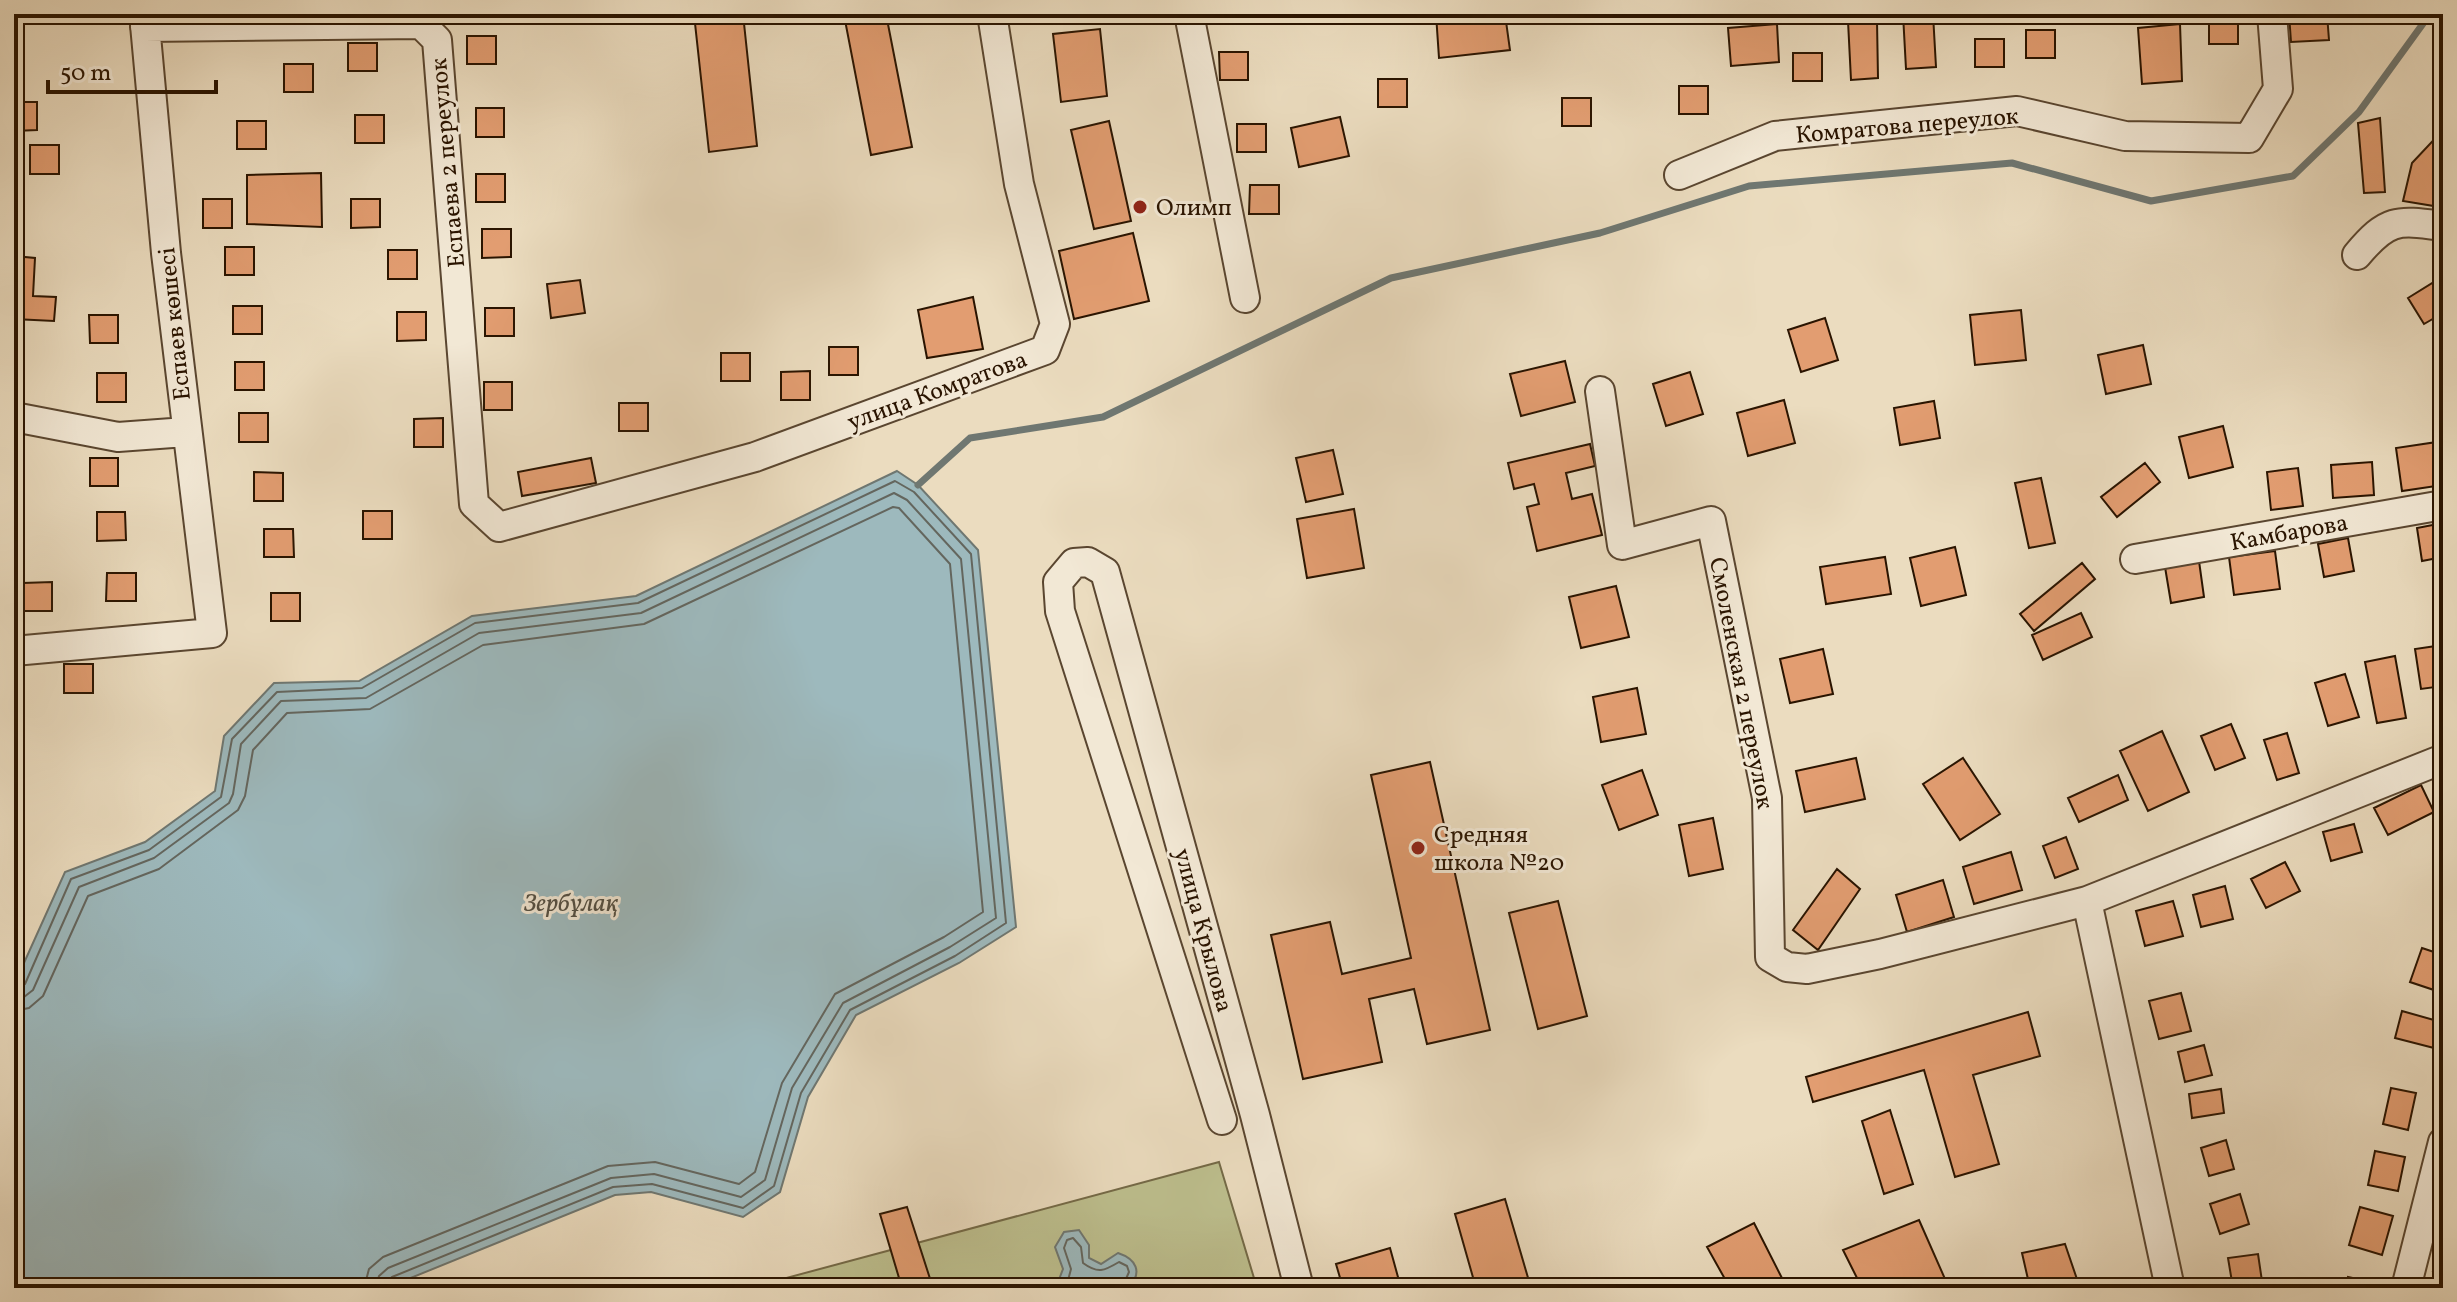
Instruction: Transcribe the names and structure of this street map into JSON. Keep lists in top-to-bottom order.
{
  "streets": {
    "street": [
      "Комратова переулок",
      "Еспаева 2 переулок",
      "Еспаев көшесі",
      "улица Комратова",
      "Камбарова",
      "Смоленская 2 переулок",
      "улица Крылова"
    ]
  },
  "crossings": [
    ["Еспаева 2 переулок", "Еспаев көшесі"],
    ["Еспаева 2 переулок", "улица Комратова"]
  ],
  "water": ["Зербұлақ"],
  "places": ["Олимп", "Средняя школа №20"],
  "scale_bar": "50 m"
}
